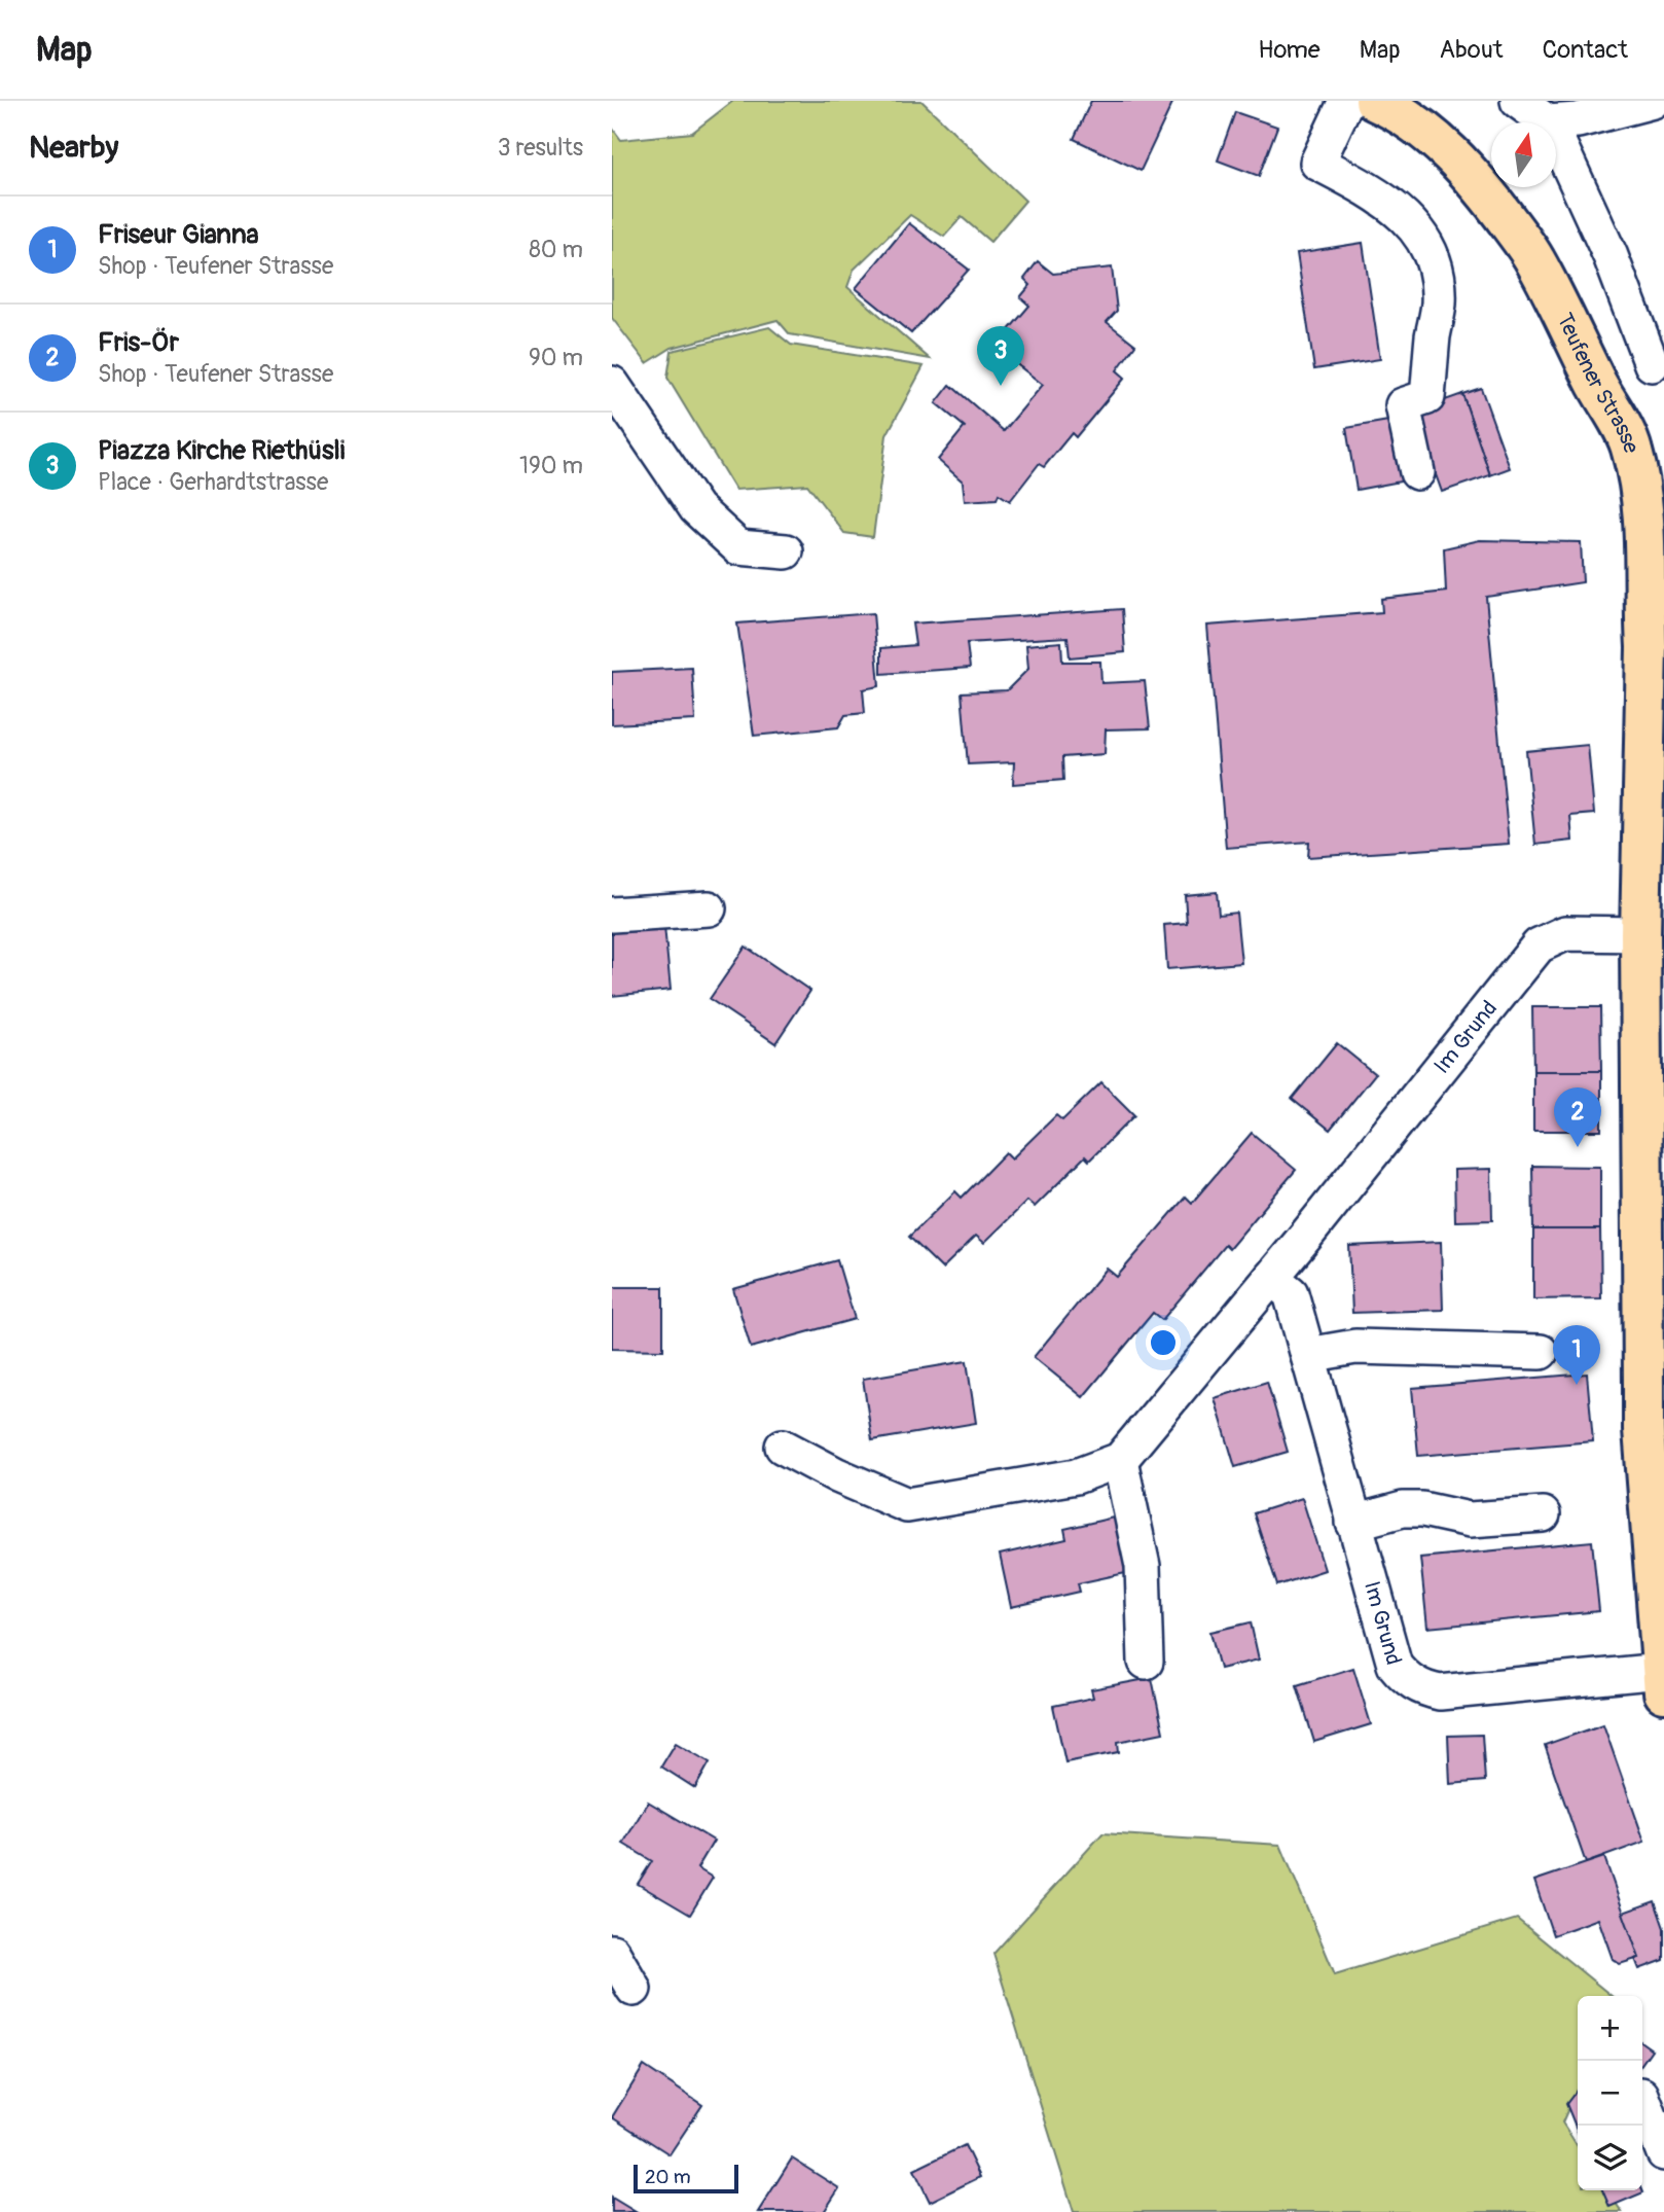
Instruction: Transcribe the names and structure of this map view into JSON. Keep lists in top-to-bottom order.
{
  "streets": {
    "main road": ["Teufener Strasse"],
    "street": ["Im Grund"]
  },
  "crossings": [
    ["Teufener Strasse", "Im Grund"]
  ],
  "scale_bar": "20 m",
  "north": "top",
  "page": {
    "header": "Map",
    "nav": [
      "Home",
      "Map",
      "About",
      "Contact"
    ],
    "heading": ["Nearby", "3 results"],
    "list": [
      {
        "mark": "1",
        "name": "Friseur Gianna",
        "note": "Shop · Teufener Strasse",
        "value": "80 m"
      },
      {
        "mark": "2",
        "name": "Fris-Ör",
        "note": "Shop · Teufener Strasse",
        "value": "90 m"
      },
      {
        "mark": "3",
        "name": "Piazza Kirche Riethüsli",
        "note": "Place · Gerhardtstrasse",
        "value": "190 m"
      }
    ],
    "pins": ["3", "2", "1"],
    "map_buttons": ["+", "−"],
    "scale": "20 m"
  }
}
